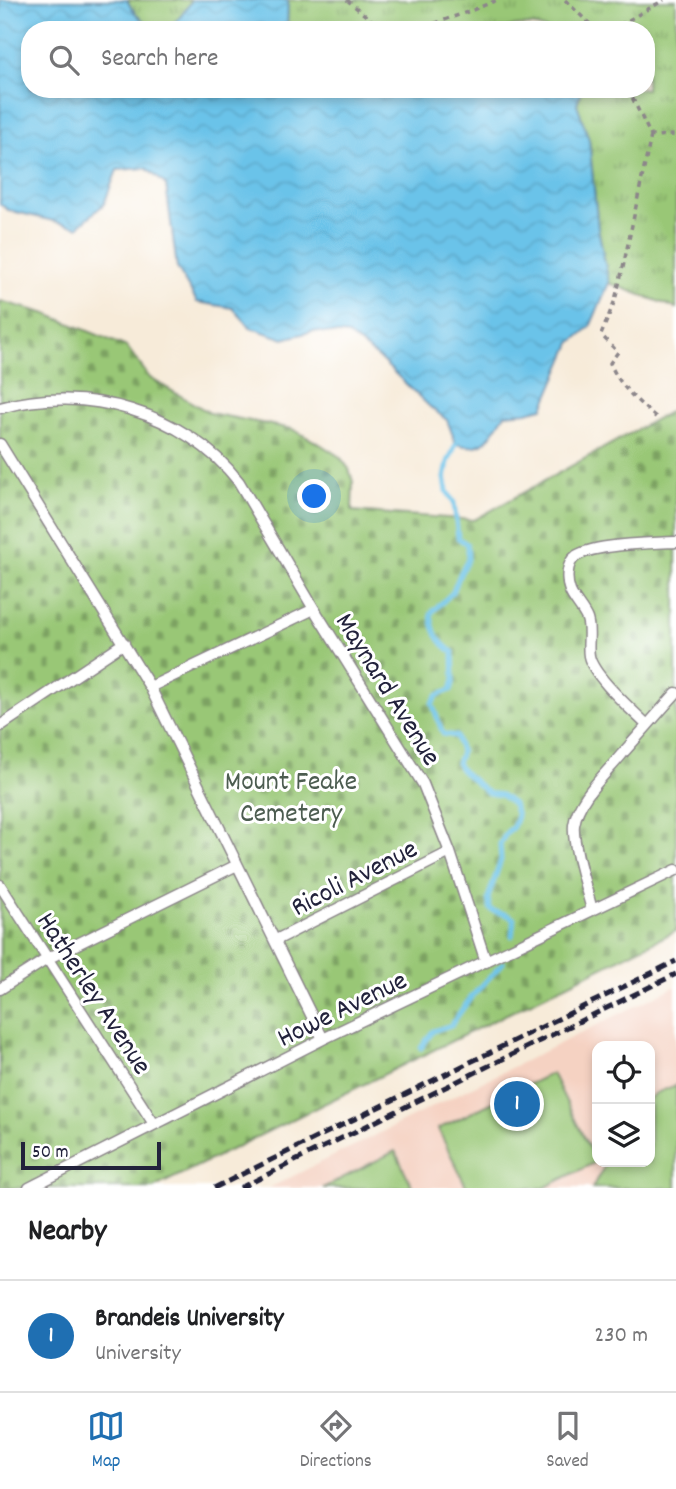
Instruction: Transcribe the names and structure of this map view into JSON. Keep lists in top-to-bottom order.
{
  "streets": {
    "lane": [
      "Maynard Avenue",
      "Ricoli Avenue",
      "Hatherley Avenue",
      "Howe Avenue"
    ]
  },
  "crossings": [
    ["Maynard Avenue", "Ricoli Avenue"],
    ["Maynard Avenue", "Howe Avenue"],
    ["Hatherley Avenue", "Howe Avenue"]
  ],
  "parks": ["Mount Feake Cemetery"],
  "scale_bar": "50 m",
  "page": {
    "search": "Search here",
    "pins": "1",
    "scale": "50 m",
    "heading": "Nearby",
    "list": [
      {
        "mark": "1",
        "name": "Brandeis University",
        "note": "University",
        "value": "230 m"
      }
    ],
    "nav": ["Map", "Directions", "Saved"]
  }
}
